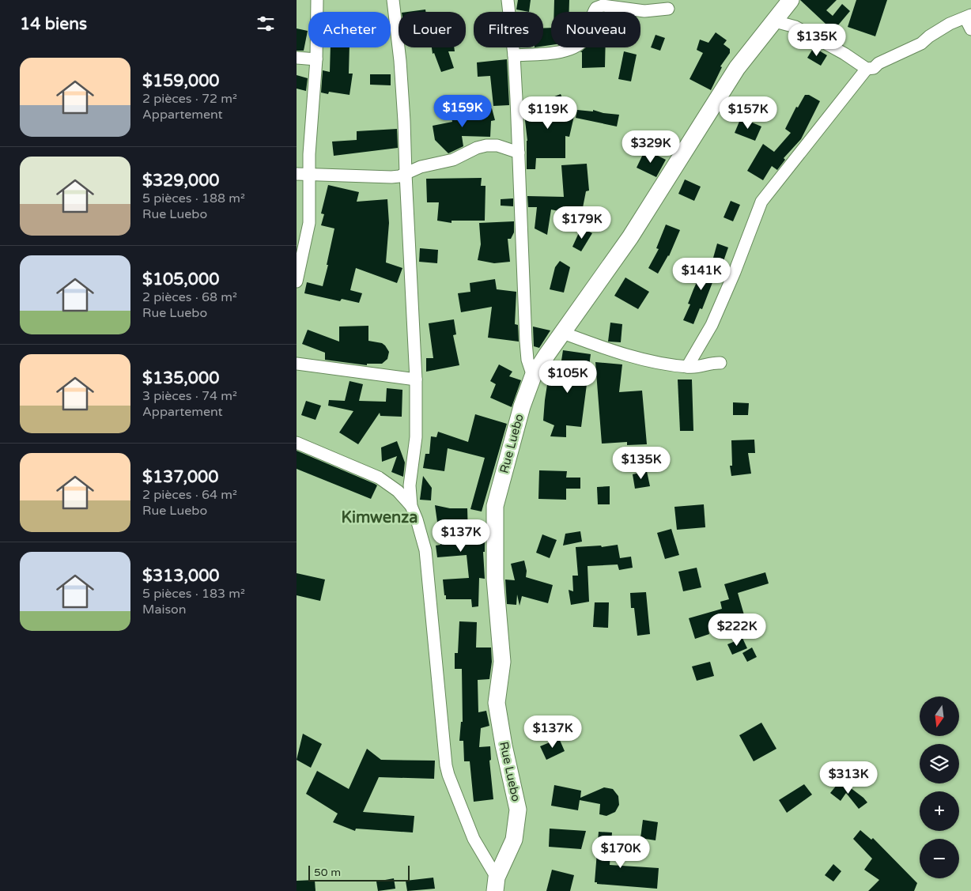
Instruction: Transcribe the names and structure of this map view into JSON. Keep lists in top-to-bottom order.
{
  "streets": {
    "street": ["Rue Luebo"]
  },
  "districts": ["Kimwenza"],
  "scale_bar": "50 m",
  "north": "bottom",
  "page": {
    "heading": "14 biens",
    "chip": [
      "Acheter",
      "Louer",
      "Filtres",
      "Nouveau"
    ],
    "price": [
      "$135K",
      "$159K",
      "$119K",
      "$157K",
      "$329K",
      "$179K",
      "$141K",
      "$105K",
      "$135K",
      "$137K",
      "$222K",
      "$137K",
      "$313K",
      "$170K"
    ],
    "list": [
      {
        "name": "$159,000",
        "note": "2 pièces · 72 m² · Appartement"
      },
      {
        "name": "$329,000",
        "note": "5 pièces · 188 m² · Rue Luebo"
      },
      {
        "name": "$105,000",
        "note": "2 pièces · 68 m² · Rue Luebo"
      },
      {
        "name": "$135,000",
        "note": "3 pièces · 74 m² · Appartement"
      },
      {
        "name": "$137,000",
        "note": "2 pièces · 64 m² · Rue Luebo"
      },
      {
        "name": "$313,000",
        "note": "5 pièces · 183 m² · Maison"
      }
    ],
    "map_buttons": ["+", "−"],
    "scale": "50 m"
  }
}
